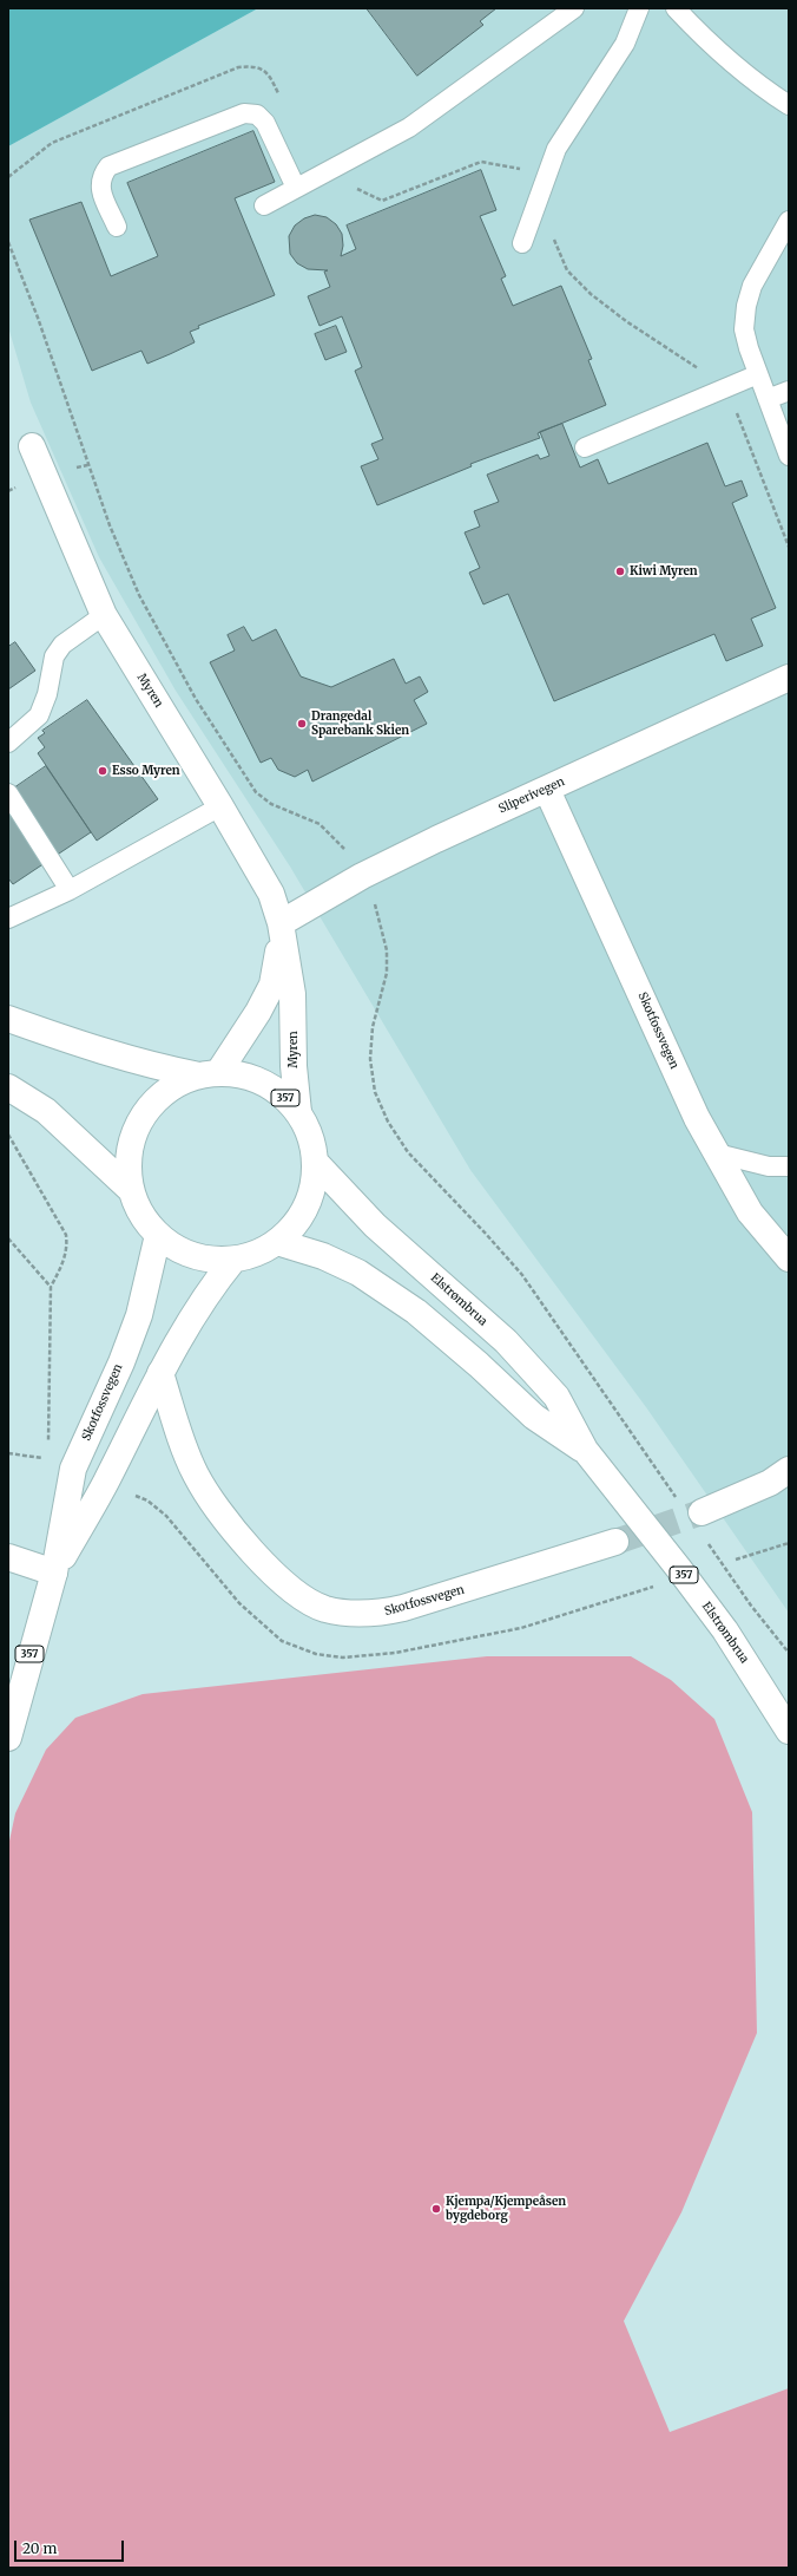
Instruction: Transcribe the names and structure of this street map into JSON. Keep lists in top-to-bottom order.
{
  "streets": {
    "main road": [
      "Myren",
      "Sliperivegen",
      "Skotfossvegen",
      "357",
      "Elstrømbrua"
    ]
  },
  "crossings": [
    ["Myren", "Sliperivegen"],
    ["Myren", "357"],
    ["Sliperivegen", "Skotfossvegen"],
    ["Skotfossvegen", "357"],
    ["357", "Elstrømbrua"]
  ],
  "places": [
    "Kiwi Myren",
    "Drangedal Sparebank Skien",
    "Esso Myren",
    "Kjempa/Kjempeåsen bygdeborg"
  ],
  "scale_bar": "20 m"
}
